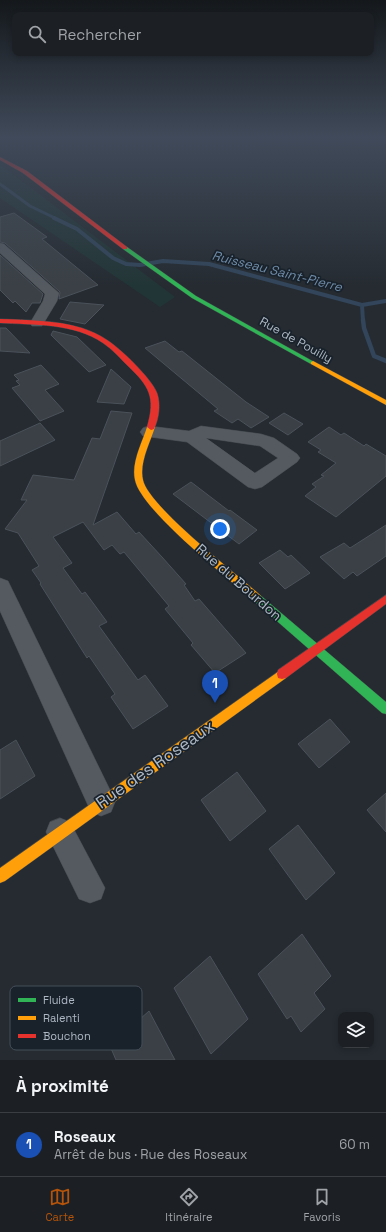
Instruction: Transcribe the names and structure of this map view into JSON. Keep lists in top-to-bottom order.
{
  "streets": {
    "street": ["Rue de Pouilly", "Rue du Bourdon", "Rue des Roseaux"]
  },
  "crossings": [
    ["Rue du Bourdon", "Rue des Roseaux"]
  ],
  "water": ["Ruisseau Saint-Pierre"],
  "legend": ["Fluide", "Ralenti", "Bouchon"],
  "page": {
    "search": "Rechercher",
    "pins": "1",
    "heading": "À proximité",
    "list": [
      {
        "mark": "1",
        "name": "Roseaux",
        "note": "Arrêt de bus · Rue des Roseaux",
        "value": "60 m"
      }
    ],
    "nav": ["Carte", "Itinéraire", "Favoris"]
  }
}
